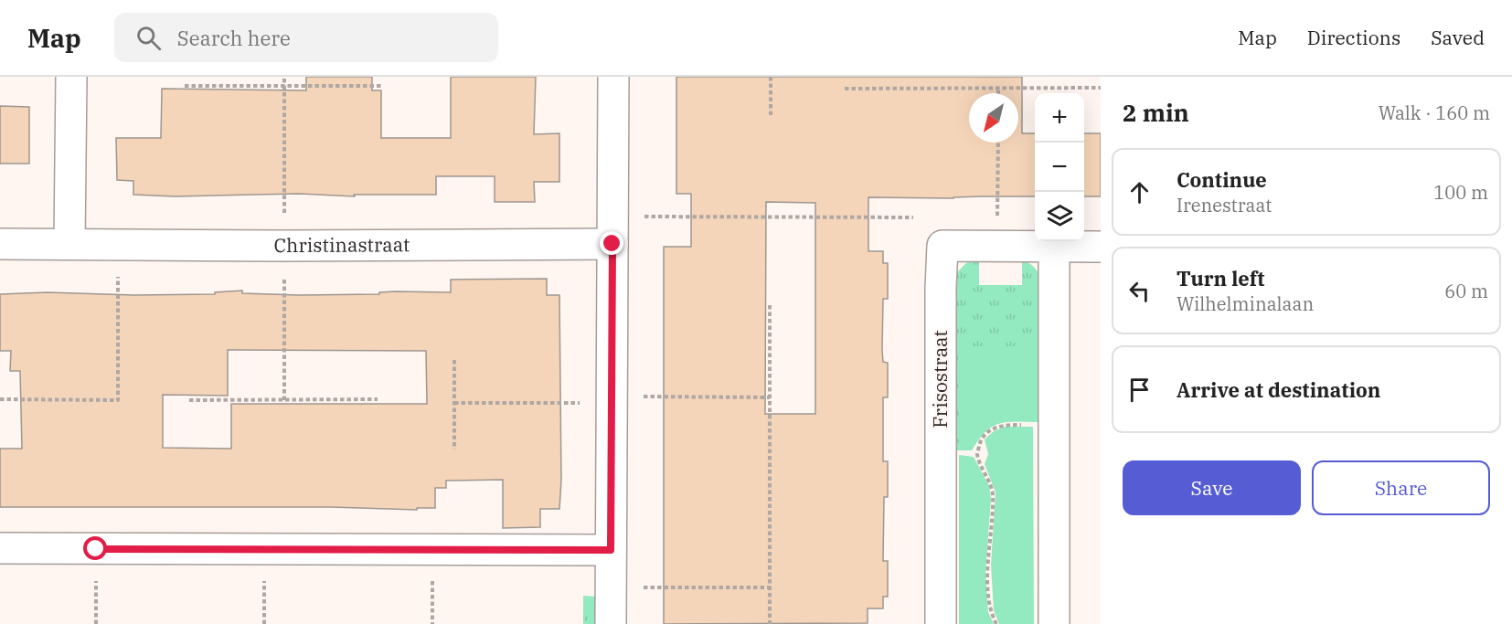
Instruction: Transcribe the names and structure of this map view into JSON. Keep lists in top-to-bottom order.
{
  "streets": {
    "street": ["Christinastraat", "Frisostraat"]
  },
  "north": "bottom left",
  "page": {
    "header": "Map",
    "search": "Search here",
    "nav": ["Map", "Directions", "Saved"],
    "heading": ["2 min", "Walk · 160 m"],
    "map_buttons": ["+", "−"],
    "list": [
      ["Continue", "Irenestraat", "100 m"],
      ["Turn left", "Wilhelminalaan", "60 m"],
      "Arrive at destination"
    ],
    "buttons": ["Save", "Share"]
  }
}
